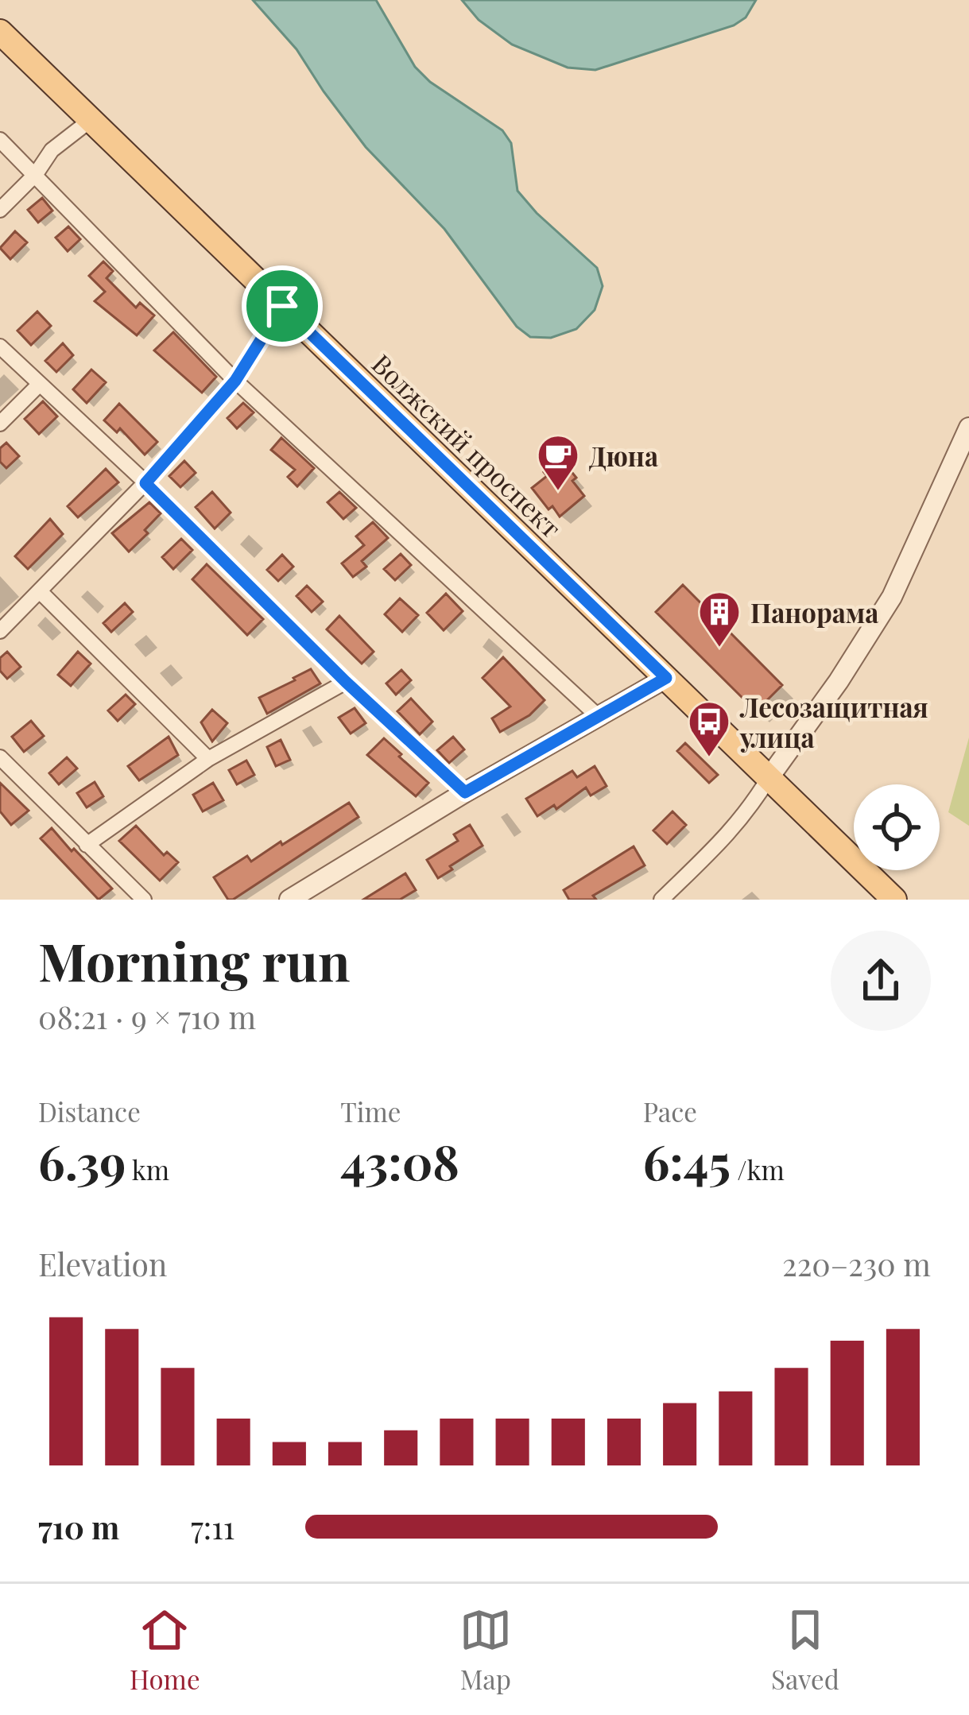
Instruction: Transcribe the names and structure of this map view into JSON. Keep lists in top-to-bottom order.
{
  "streets": {
    "main road": ["Волжский проспект"]
  },
  "places": {
    "cafe": ["Дюна"],
    "building": ["Панорама"],
    "bus stop": ["Лесозащитная улица"]
  },
  "page": {
    "heading": ["Morning run", "08:21 · 9 × 710 m"],
    "stats": [
      ["Distance", "6.39 km"],
      ["Time", "43:08"],
      ["Pace", "6:45 /km"]
    ],
    "chart": ["Elevation", "220–230 m"],
    "list": [
      {
        "name": "710 m",
        "note": "7:11"
      }
    ],
    "tabs": ["Home", "Map", "Saved"]
  }
}
